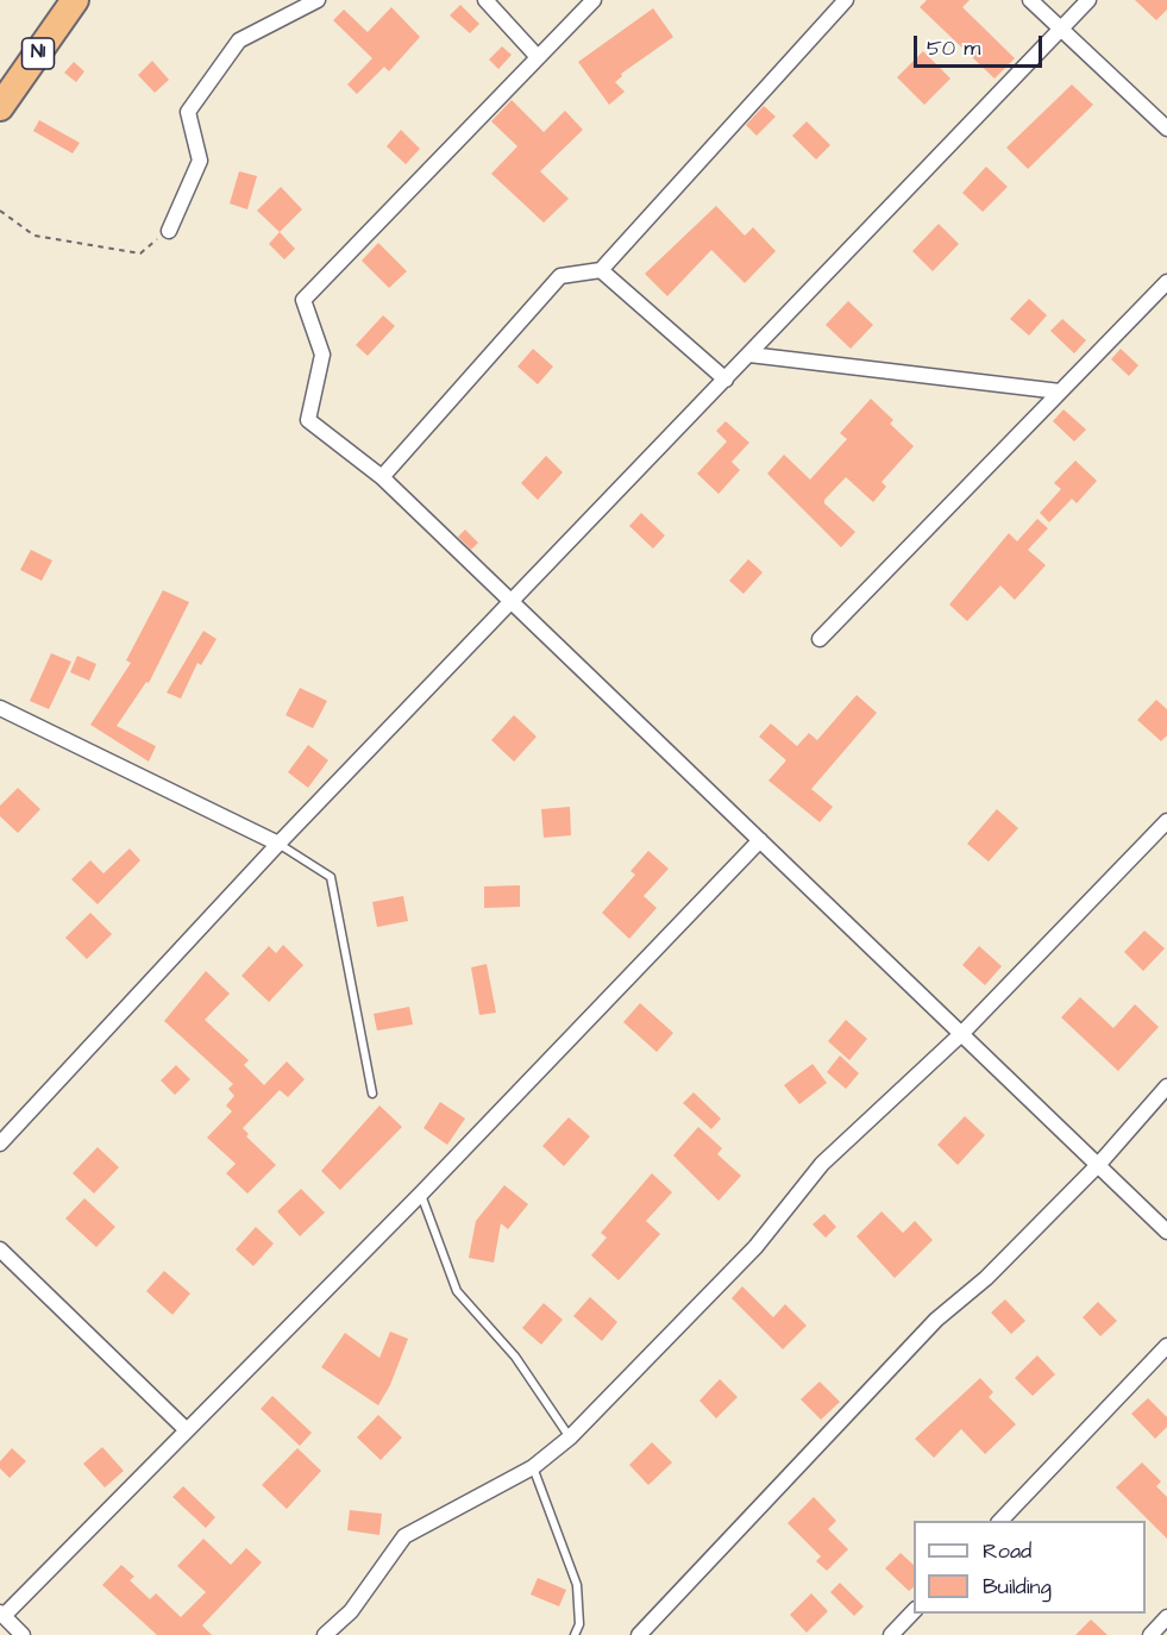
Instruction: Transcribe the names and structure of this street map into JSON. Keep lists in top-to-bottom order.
{
  "streets": {
    "highway": ["N1"]
  },
  "legend": ["Road", "Building"],
  "scale_bar": "50 m"
}
